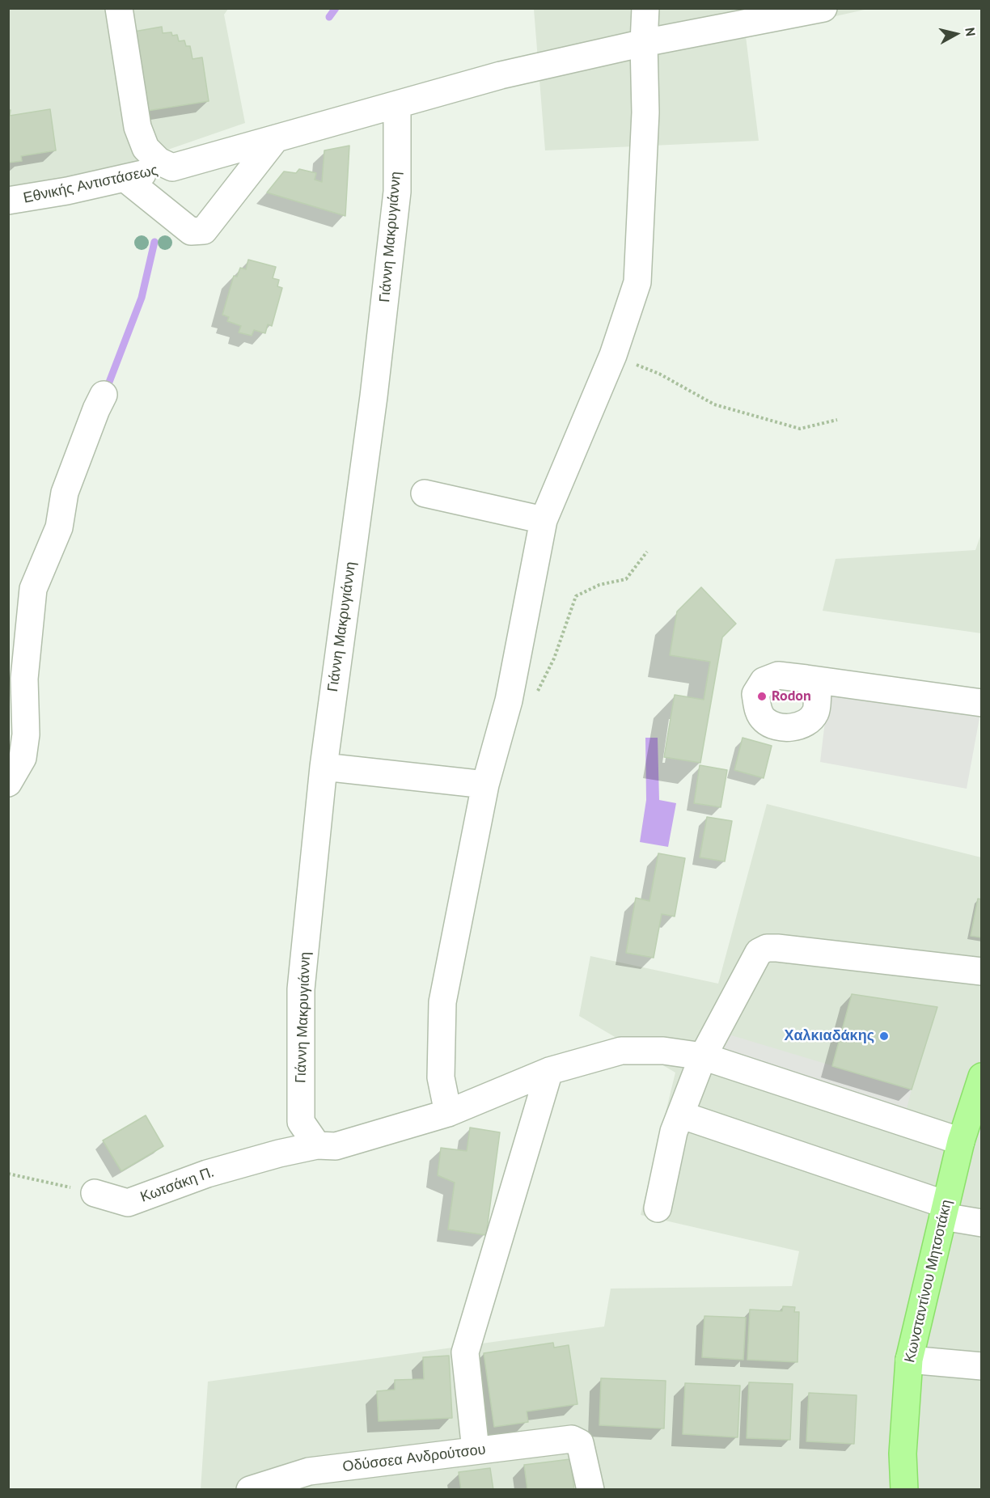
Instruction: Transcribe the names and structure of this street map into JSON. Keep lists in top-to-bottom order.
{
  "streets": {
    "main road": ["Κωνσταντίνου Μητσοτάκη"],
    "street": [
      "Εθνικής Αντιστάσεως",
      "Γιάννη Μακρυγιάννη",
      "Κωτσάκη Π.",
      "Οδύσσεα Ανδρούτσου"
    ]
  },
  "crossings": [
    ["Εθνικής Αντιστάσεως", "Γιάννη Μακρυγιάννη"],
    ["Γιάννη Μακρυγιάννη", "Κωτσάκη Π."],
    ["Κωτσάκη Π.", "Κωνσταντίνου Μητσοτάκη"]
  ],
  "places": ["Rodon", "Χαλκιαδάκης"],
  "north": "right"
}
